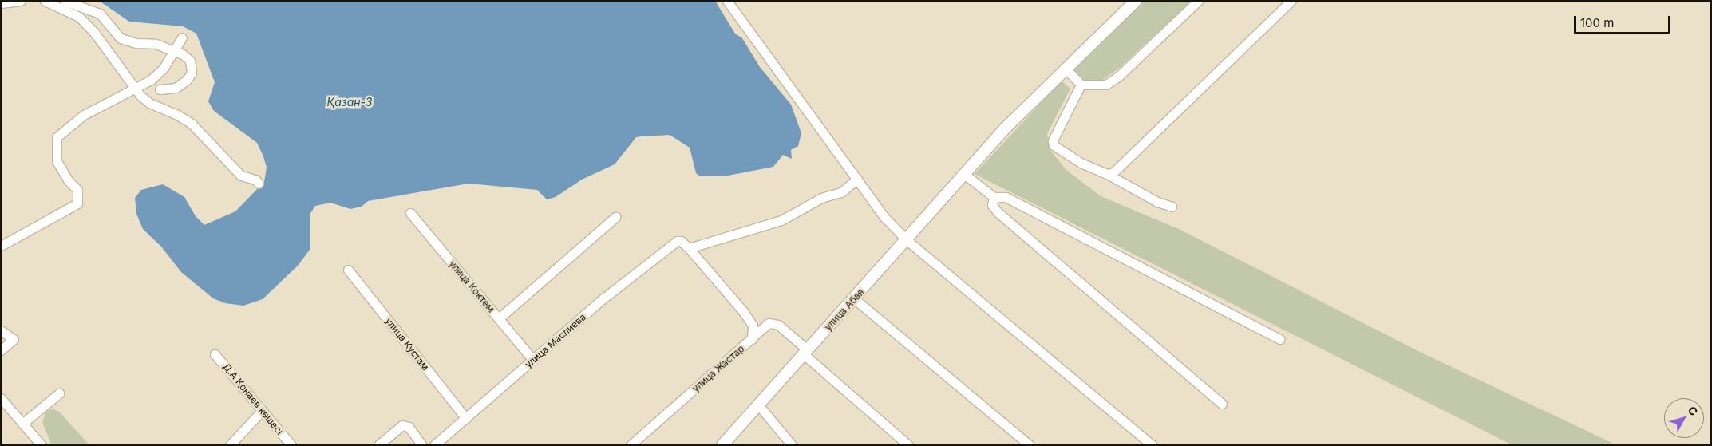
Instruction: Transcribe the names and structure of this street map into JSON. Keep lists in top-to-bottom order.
{
  "streets": {
    "main road": ["улица Абая"],
    "street": [
      "улица Коктем",
      "улица Маслиева",
      "улица Кустам",
      "улица Жастар",
      "Д.А Қонаев көшесі"
    ]
  },
  "crossings": [
    ["улица Коктем", "улица Маслиева"],
    ["улица Абая", "улица Жастар"],
    ["улица Маслиева", "улица Кустам"]
  ],
  "water": ["Қазан-3"],
  "scale_bar": "100 m",
  "north": "top right"
}
